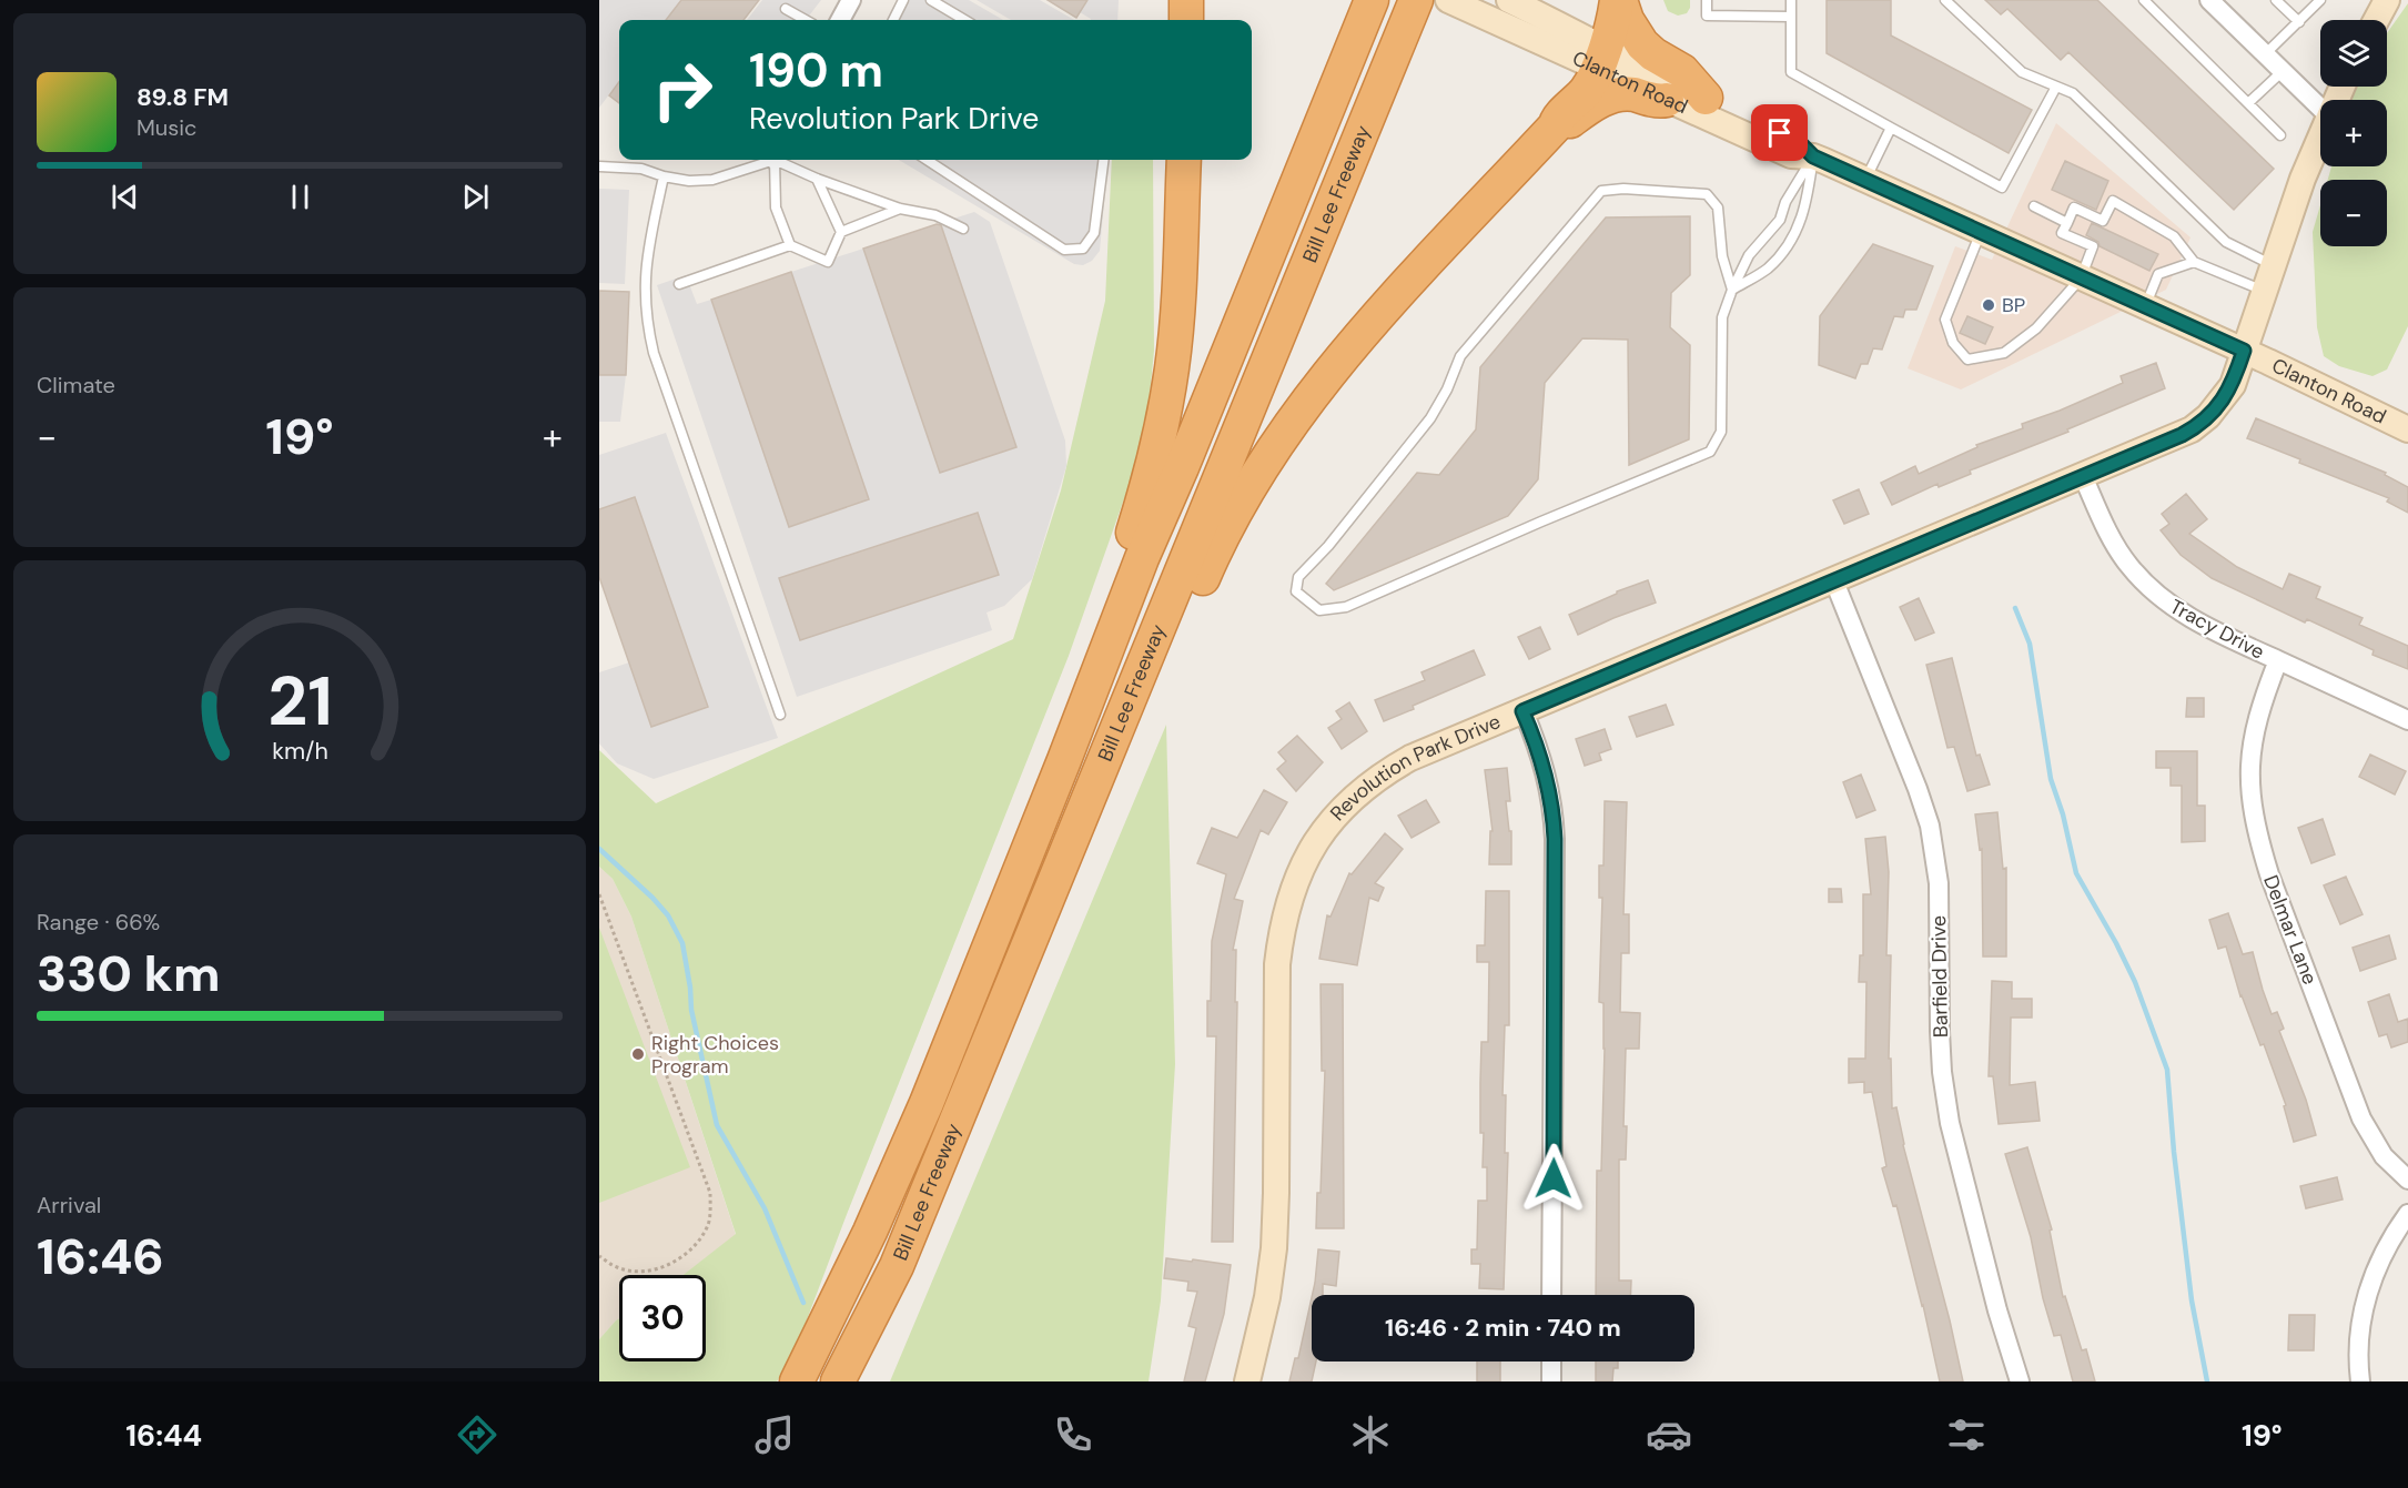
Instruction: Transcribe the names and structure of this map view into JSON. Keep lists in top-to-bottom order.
{
  "streets": {
    "highway": ["Bill Lee Freeway"],
    "street": [
      "Clanton Road",
      "Tracy Drive",
      "Revolution Park Drive",
      "Delmar Lane",
      "Barfield Drive"
    ]
  },
  "crossings": [
    ["Clanton Road", "Revolution Park Drive"],
    ["Tracy Drive", "Revolution Park Drive"],
    ["Tracy Drive", "Delmar Lane"],
    ["Revolution Park Drive", "Barfield Drive"]
  ],
  "places": ["BP", "Right Choices Program"],
  "page": {
    "map_buttons": ["+", "−"],
    "turn": ["190 m", "Revolution Park Drive"],
    "song": ["89.8 FM", "Music"],
    "tile": [
      "Climate",
      ["Range · 66%", "330 km"],
      ["Arrival", "16:46"]
    ],
    "heat": ["−", "19°", "+"],
    "limit": "30",
    "trip": "16:46 · 2 min · 740 m",
    "tabs": ["16:44", "19°"],
    "gauge": ["21", "km/h"]
  }
}
